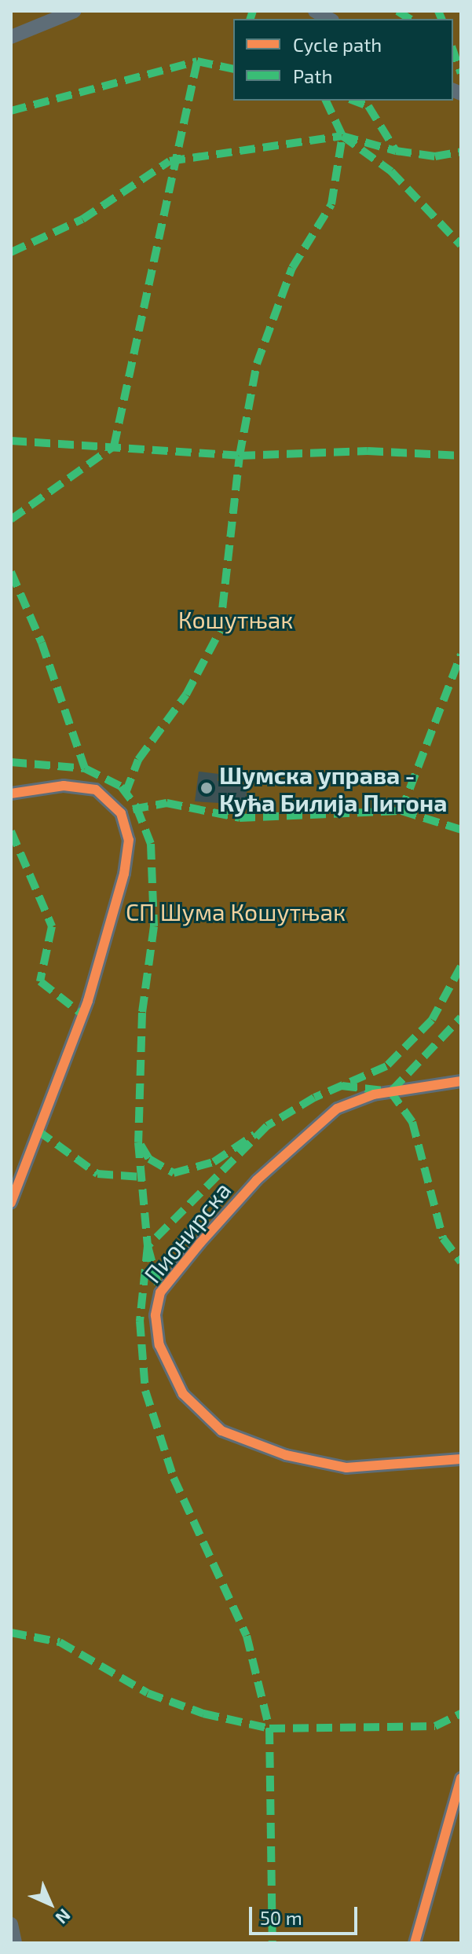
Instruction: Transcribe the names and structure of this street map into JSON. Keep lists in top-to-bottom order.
{
  "streets": {
    "street": ["Пионирска"]
  },
  "parks": ["Кошутњак", "СП Шума Кошутњак"],
  "places": ["Шумска управа - Кућа Билија Питона"],
  "legend": ["Cycle path", "Path"],
  "scale_bar": "50 m",
  "north": "bottom right"
}
